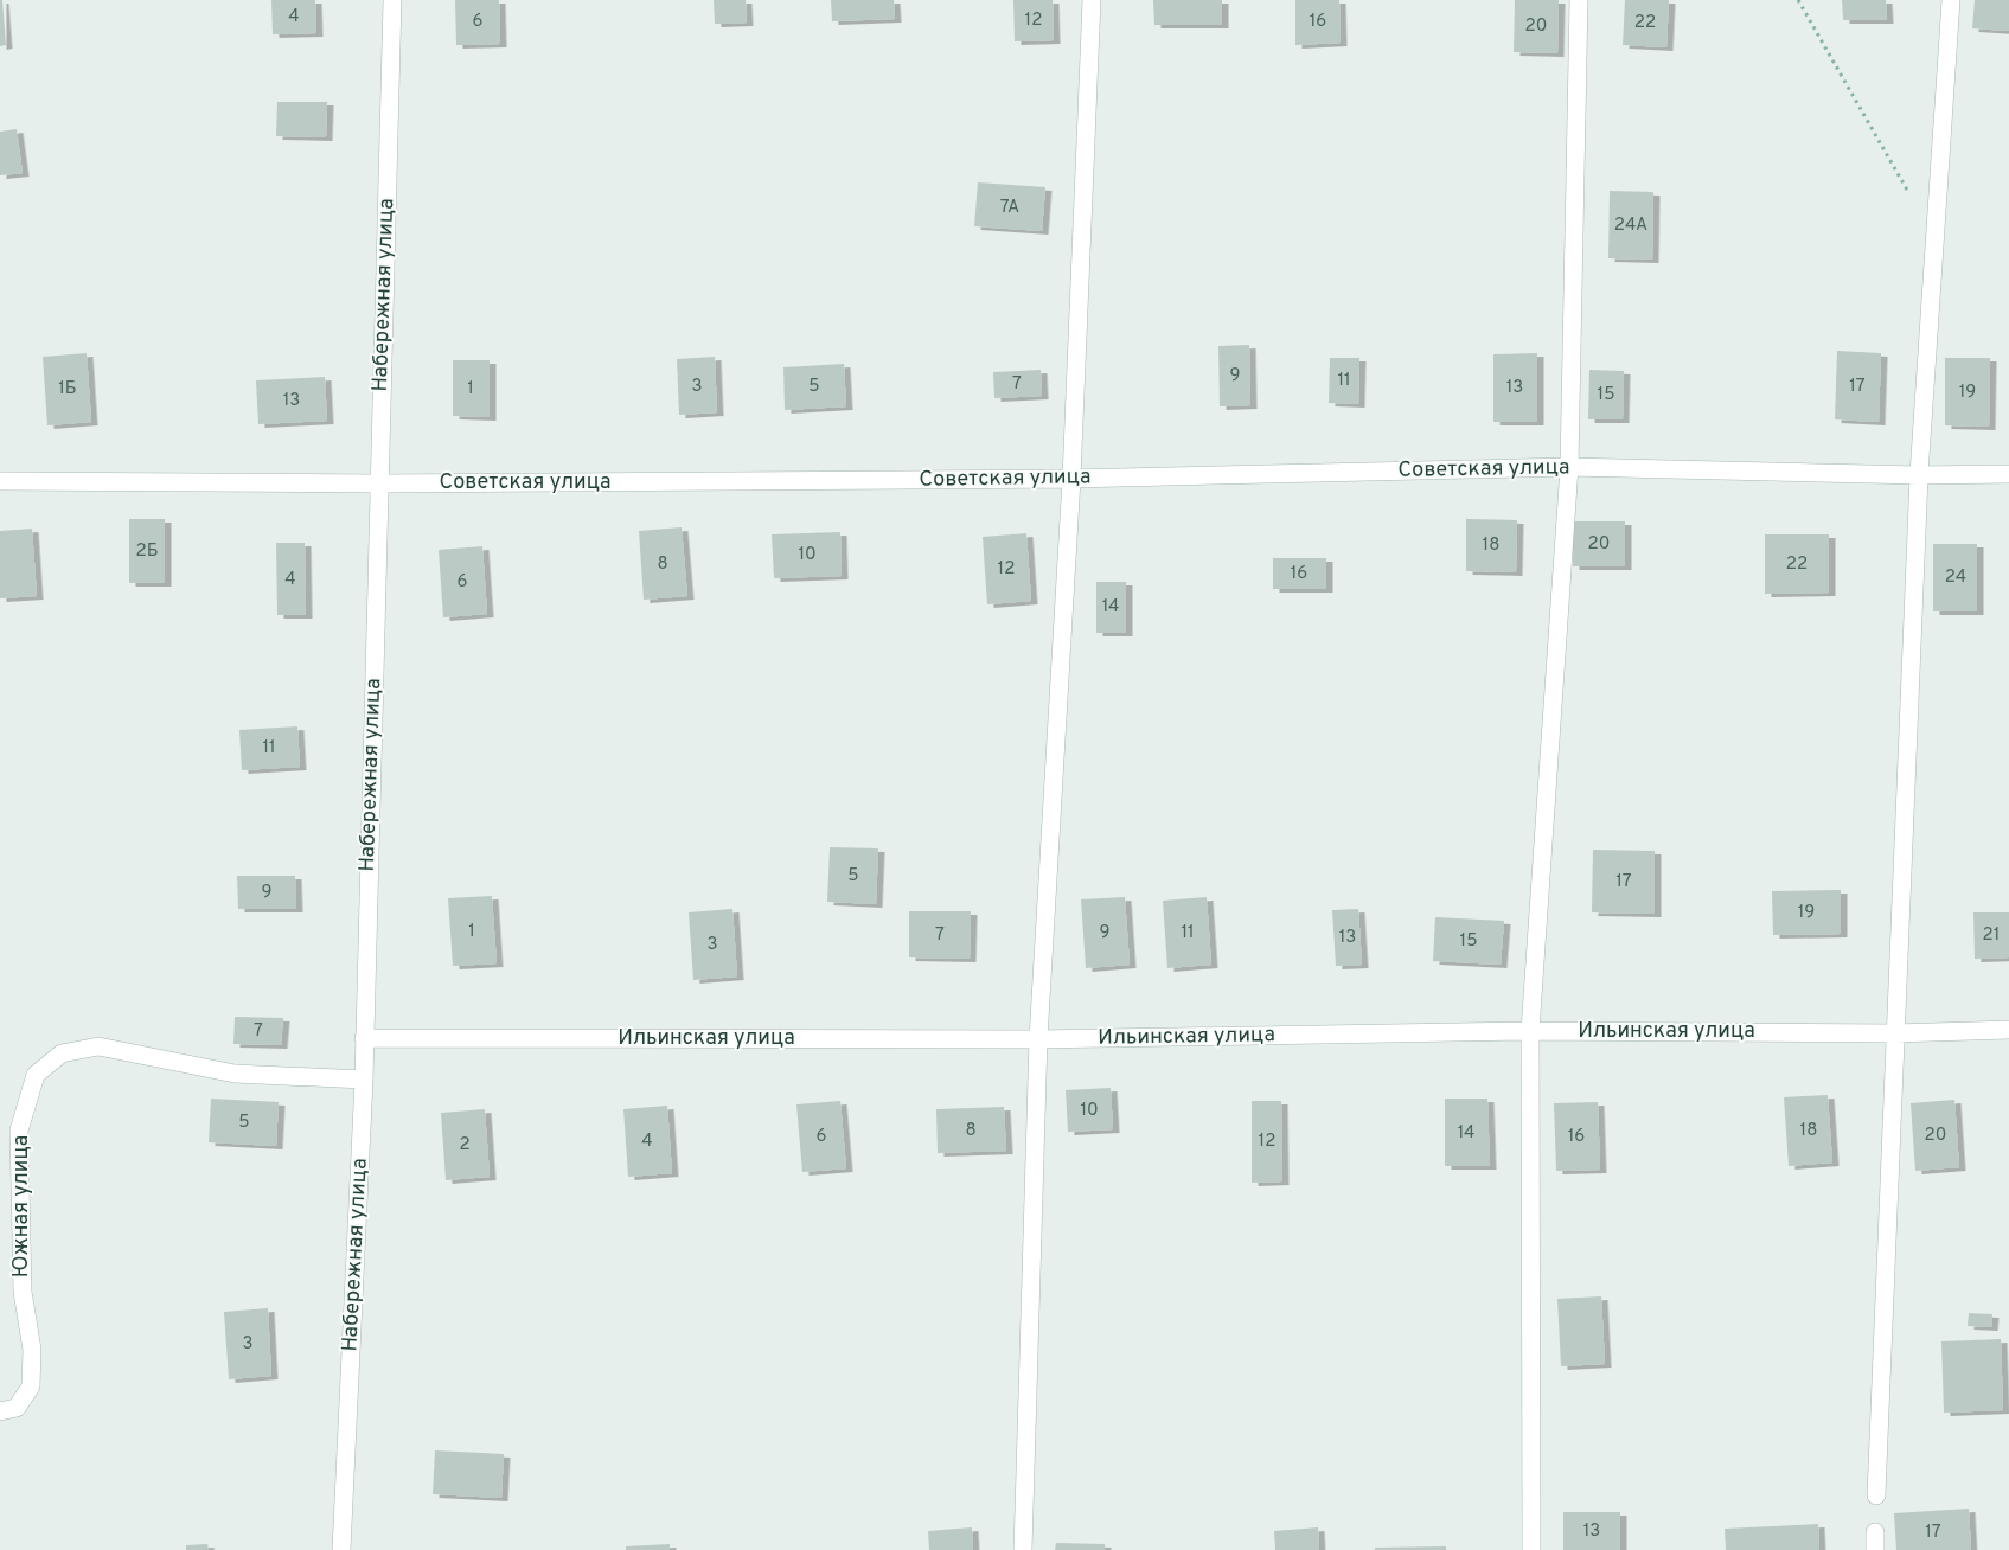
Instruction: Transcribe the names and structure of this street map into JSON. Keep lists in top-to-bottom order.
{
  "streets": {
    "street": [
      "Набережная улица",
      "Советская улица",
      "Ильинская улица",
      "Южная улица"
    ]
  },
  "crossings": [
    ["Набережная улица", "Советская улица"],
    ["Набережная улица", "Ильинская улица"],
    ["Набережная улица", "Южная улица"]
  ],
  "house_numbers": [
    "4",
    "12",
    "6",
    "16",
    "22",
    "20",
    "7А",
    "24А",
    "9",
    "11",
    "7",
    "3",
    "5",
    "17",
    "13",
    "1Б",
    "1",
    "19",
    "15",
    "13",
    "20",
    "18",
    "2Б",
    "10",
    "8",
    "22",
    "12",
    "16",
    "24",
    "4",
    "6",
    "14",
    "11",
    "5",
    "17",
    "9",
    "19",
    "1",
    "9",
    "11",
    "7",
    "21",
    "13",
    "15",
    "3",
    "7",
    "10",
    "5",
    "8",
    "18",
    "14",
    "20",
    "6",
    "16",
    "4",
    "12",
    "2",
    "3",
    "13",
    "17"
  ]
}
